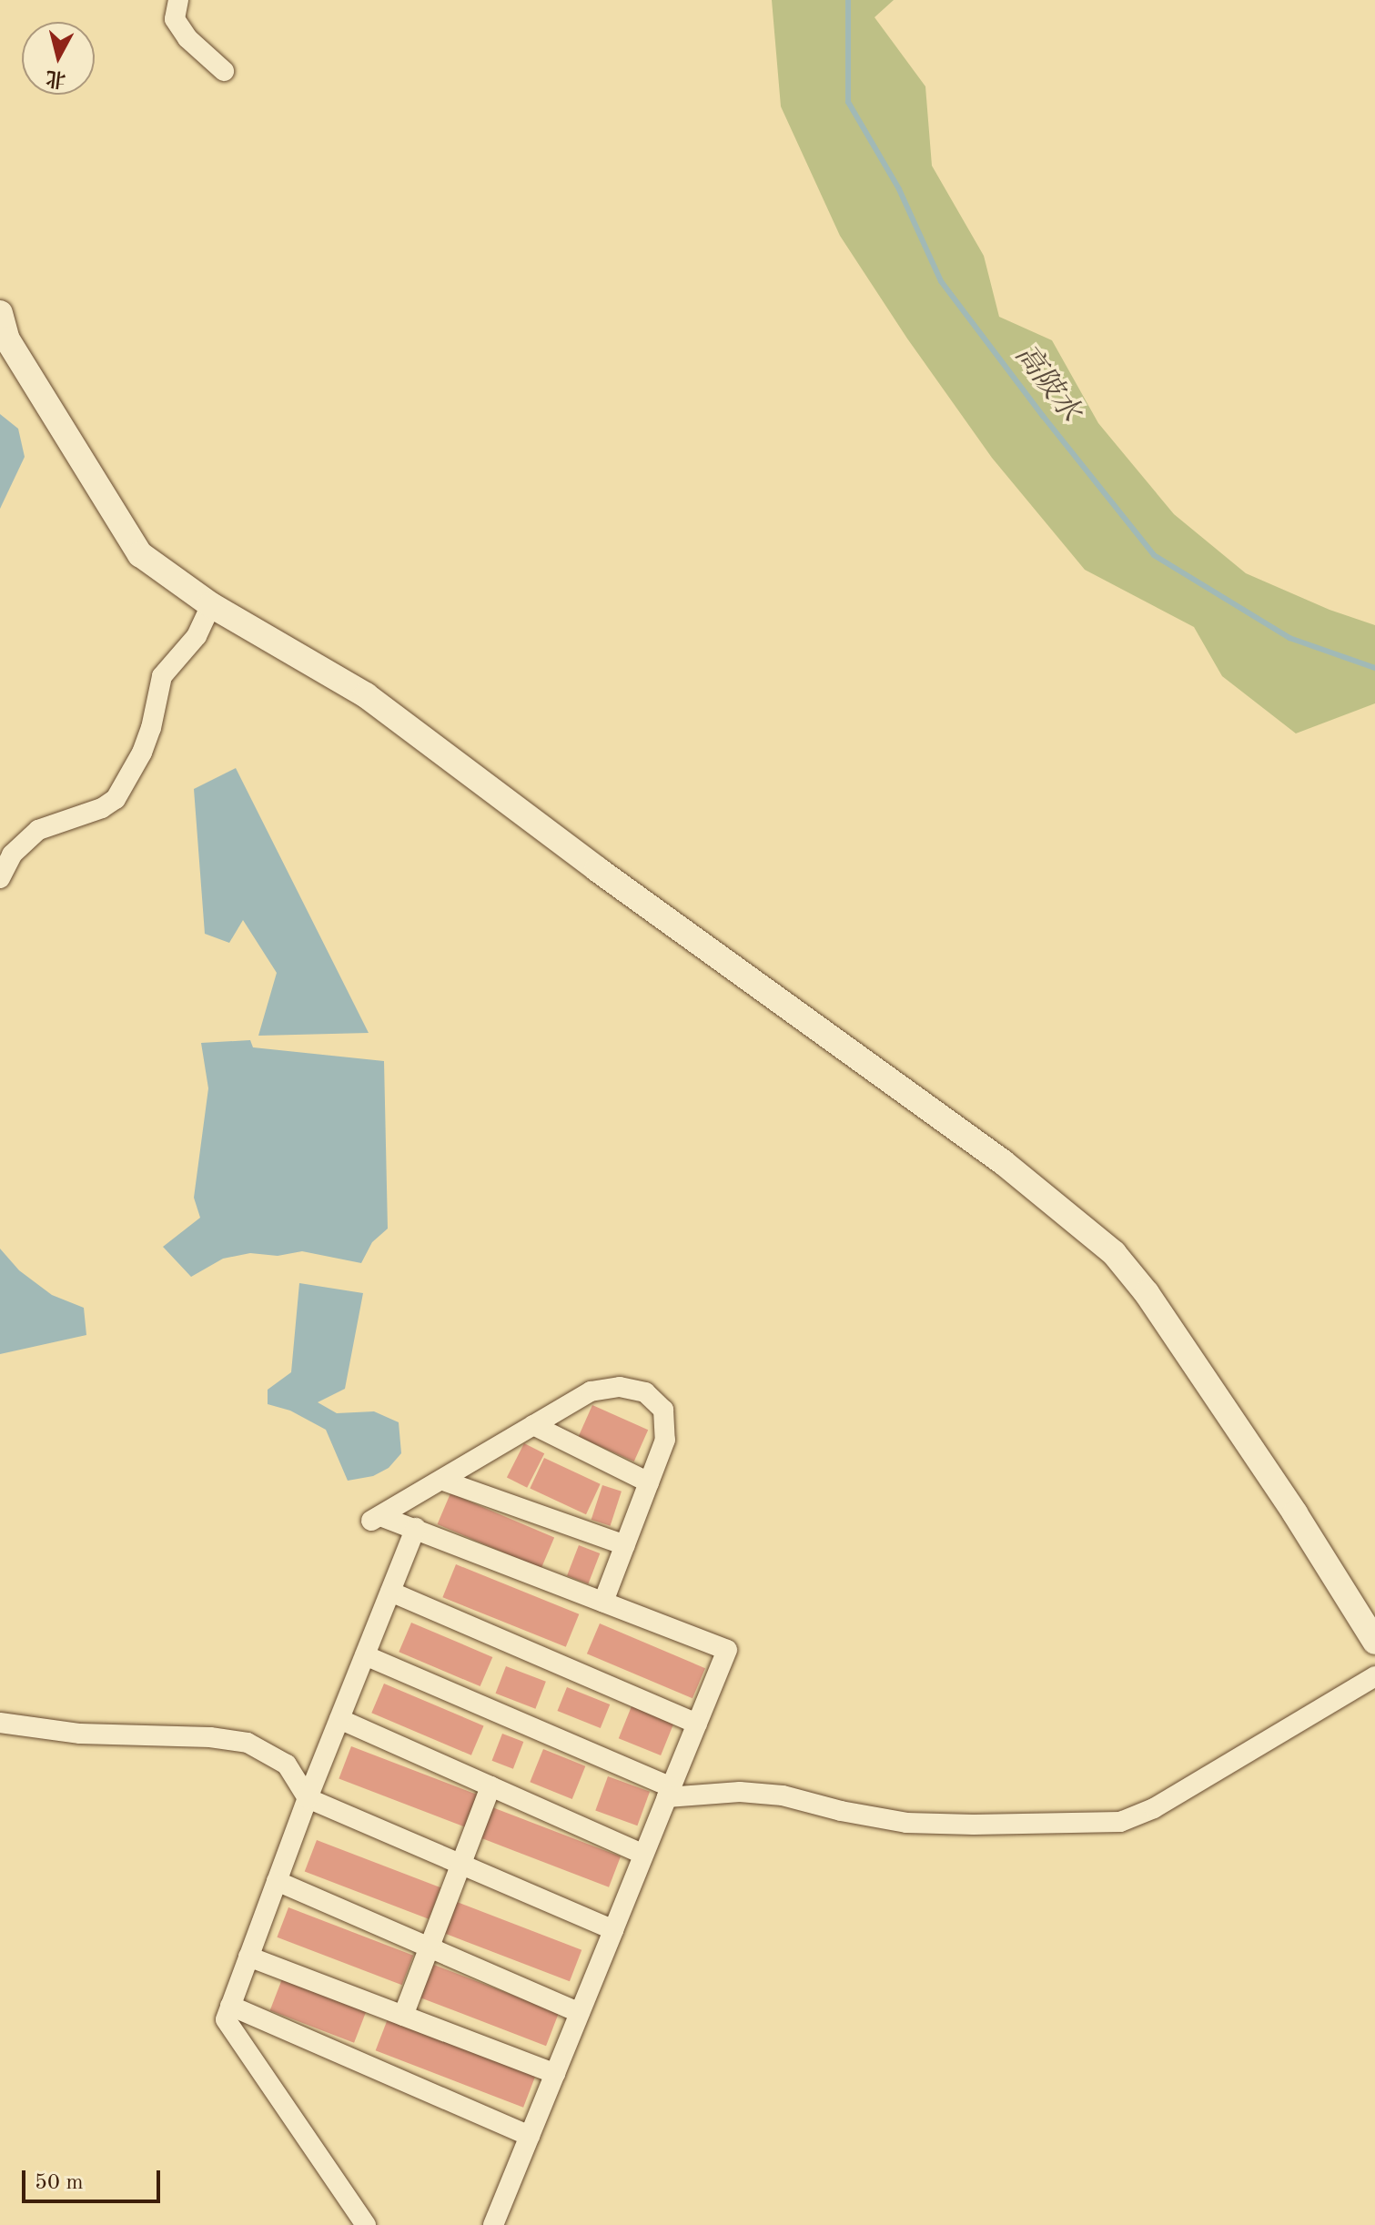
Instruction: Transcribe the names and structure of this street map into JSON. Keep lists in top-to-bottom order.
{
  "water": ["高陂水"],
  "scale_bar": "50 m",
  "north": "bottom"
}
